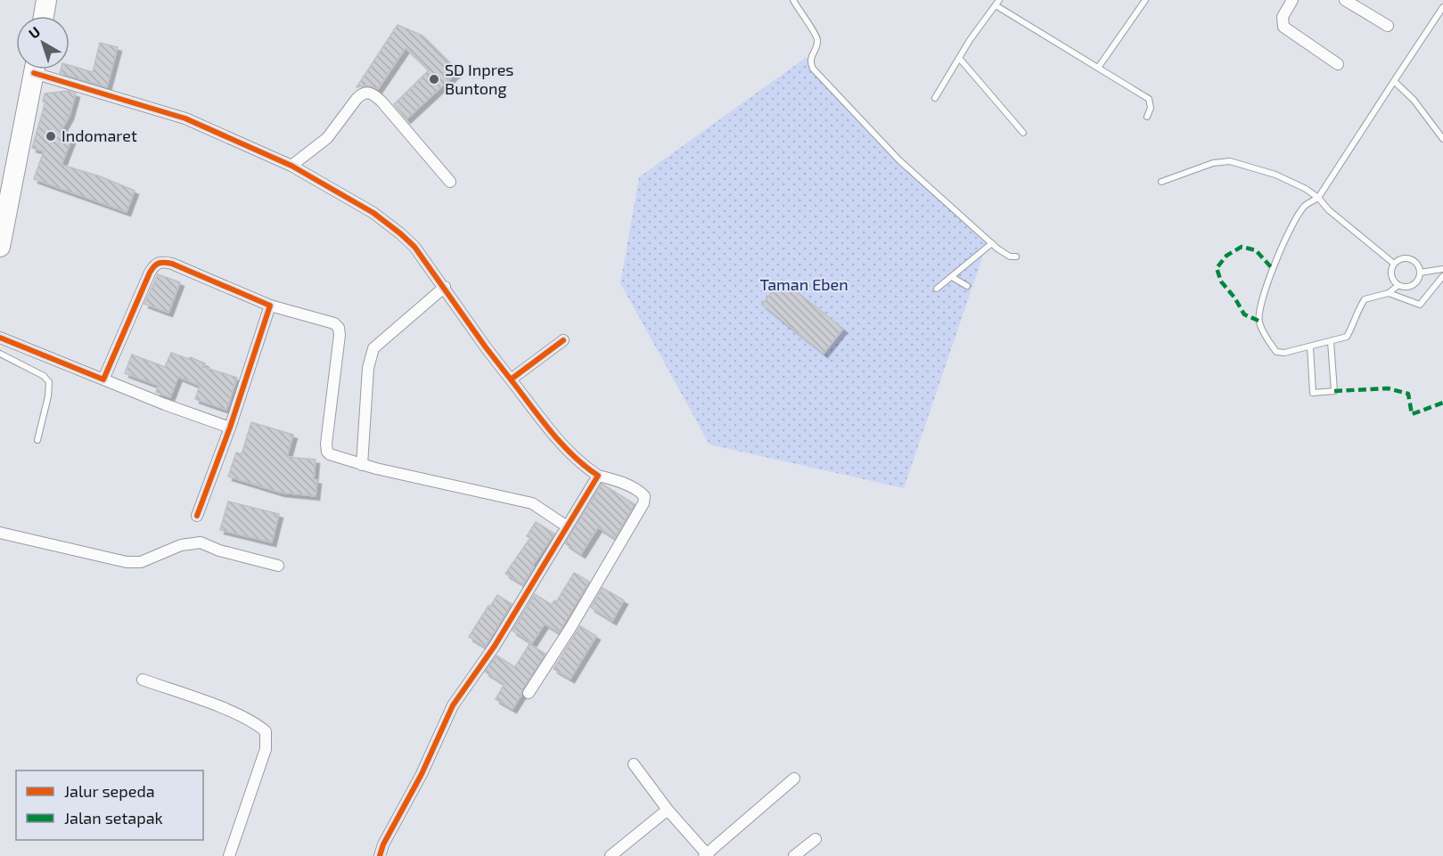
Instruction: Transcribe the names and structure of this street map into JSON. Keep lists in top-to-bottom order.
{
  "parks": ["Taman Eben"],
  "places": ["SD Inpres Buntong", "Indomaret"],
  "legend": ["Jalur sepeda", "Jalan setapak"],
  "north": "top left"
}
